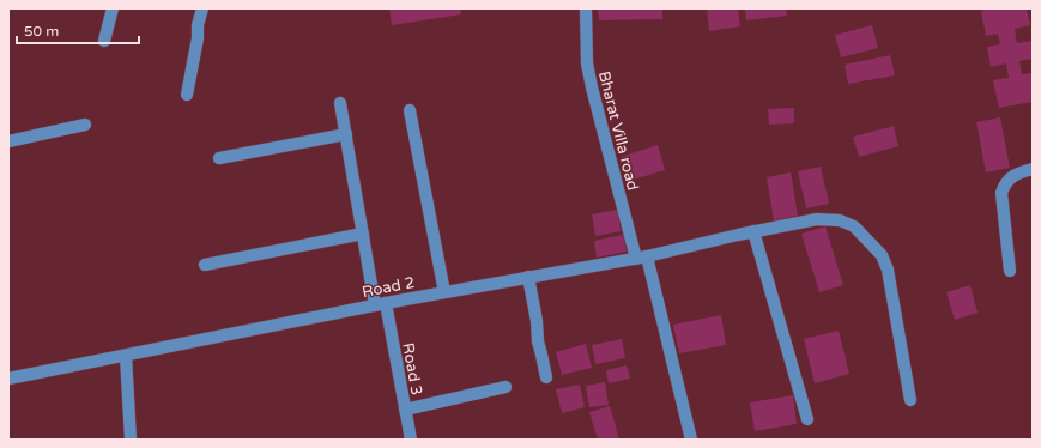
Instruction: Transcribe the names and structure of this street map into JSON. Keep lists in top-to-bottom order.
{
  "streets": {
    "street": ["Bharat Villa road", "Road 2", "Road 3"]
  },
  "crossings": [
    ["Bharat Villa road", "Road 2"],
    ["Road 2", "Road 3"]
  ],
  "scale_bar": "50 m"
}
